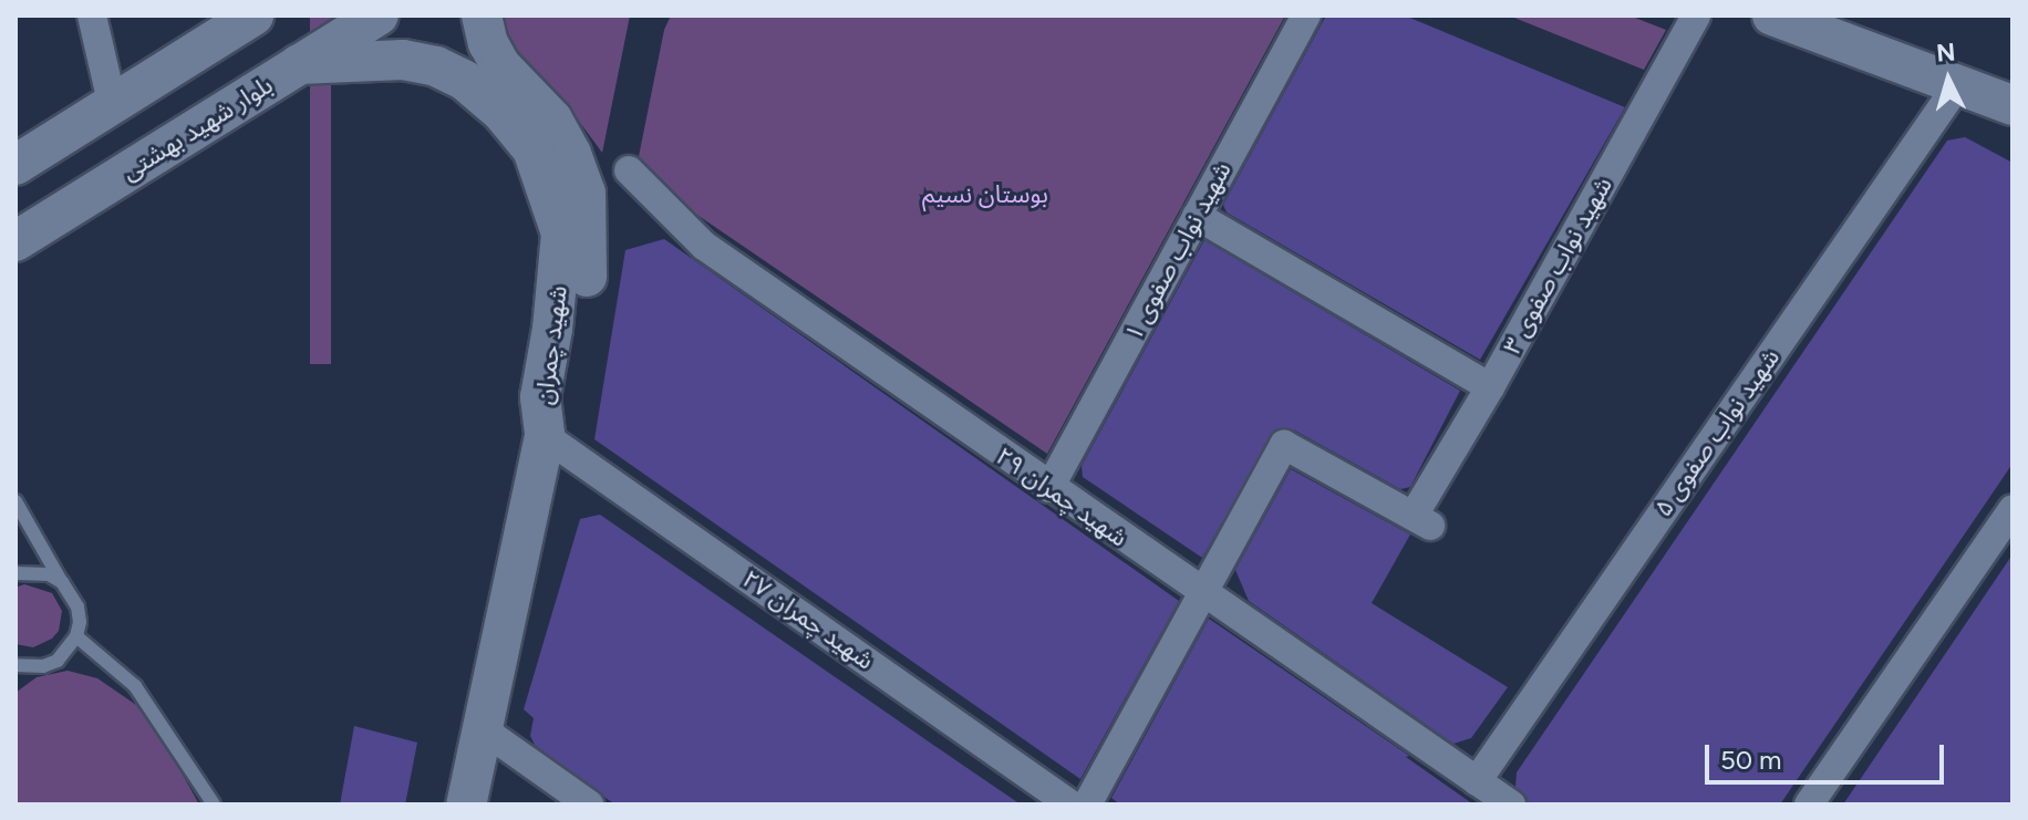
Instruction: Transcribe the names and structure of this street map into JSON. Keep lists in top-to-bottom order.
{
  "streets": {
    "street": [
      "بلوار شهید بهشتی",
      "شهید نواب صفوی ۱",
      "شهید نواب صفوی ۳",
      "شهید چمران",
      "شهید نواب صفوی ۵",
      "شهید چمران ۲۹",
      "شهید چمران ۲۷"
    ]
  },
  "crossings": [
    ["بلوار شهید بهشتی", "شهید چمران"],
    ["شهید نواب صفوی ۱", "شهید چمران ۲۹"],
    ["شهید نواب صفوی ۳", "شهید چمران ۲۹"],
    ["شهید چمران", "شهید چمران ۲۷"],
    ["شهید نواب صفوی ۵", "شهید چمران ۲۹"]
  ],
  "parks": ["بوستان نسیم"],
  "scale_bar": "50 m",
  "north": "top"
}
